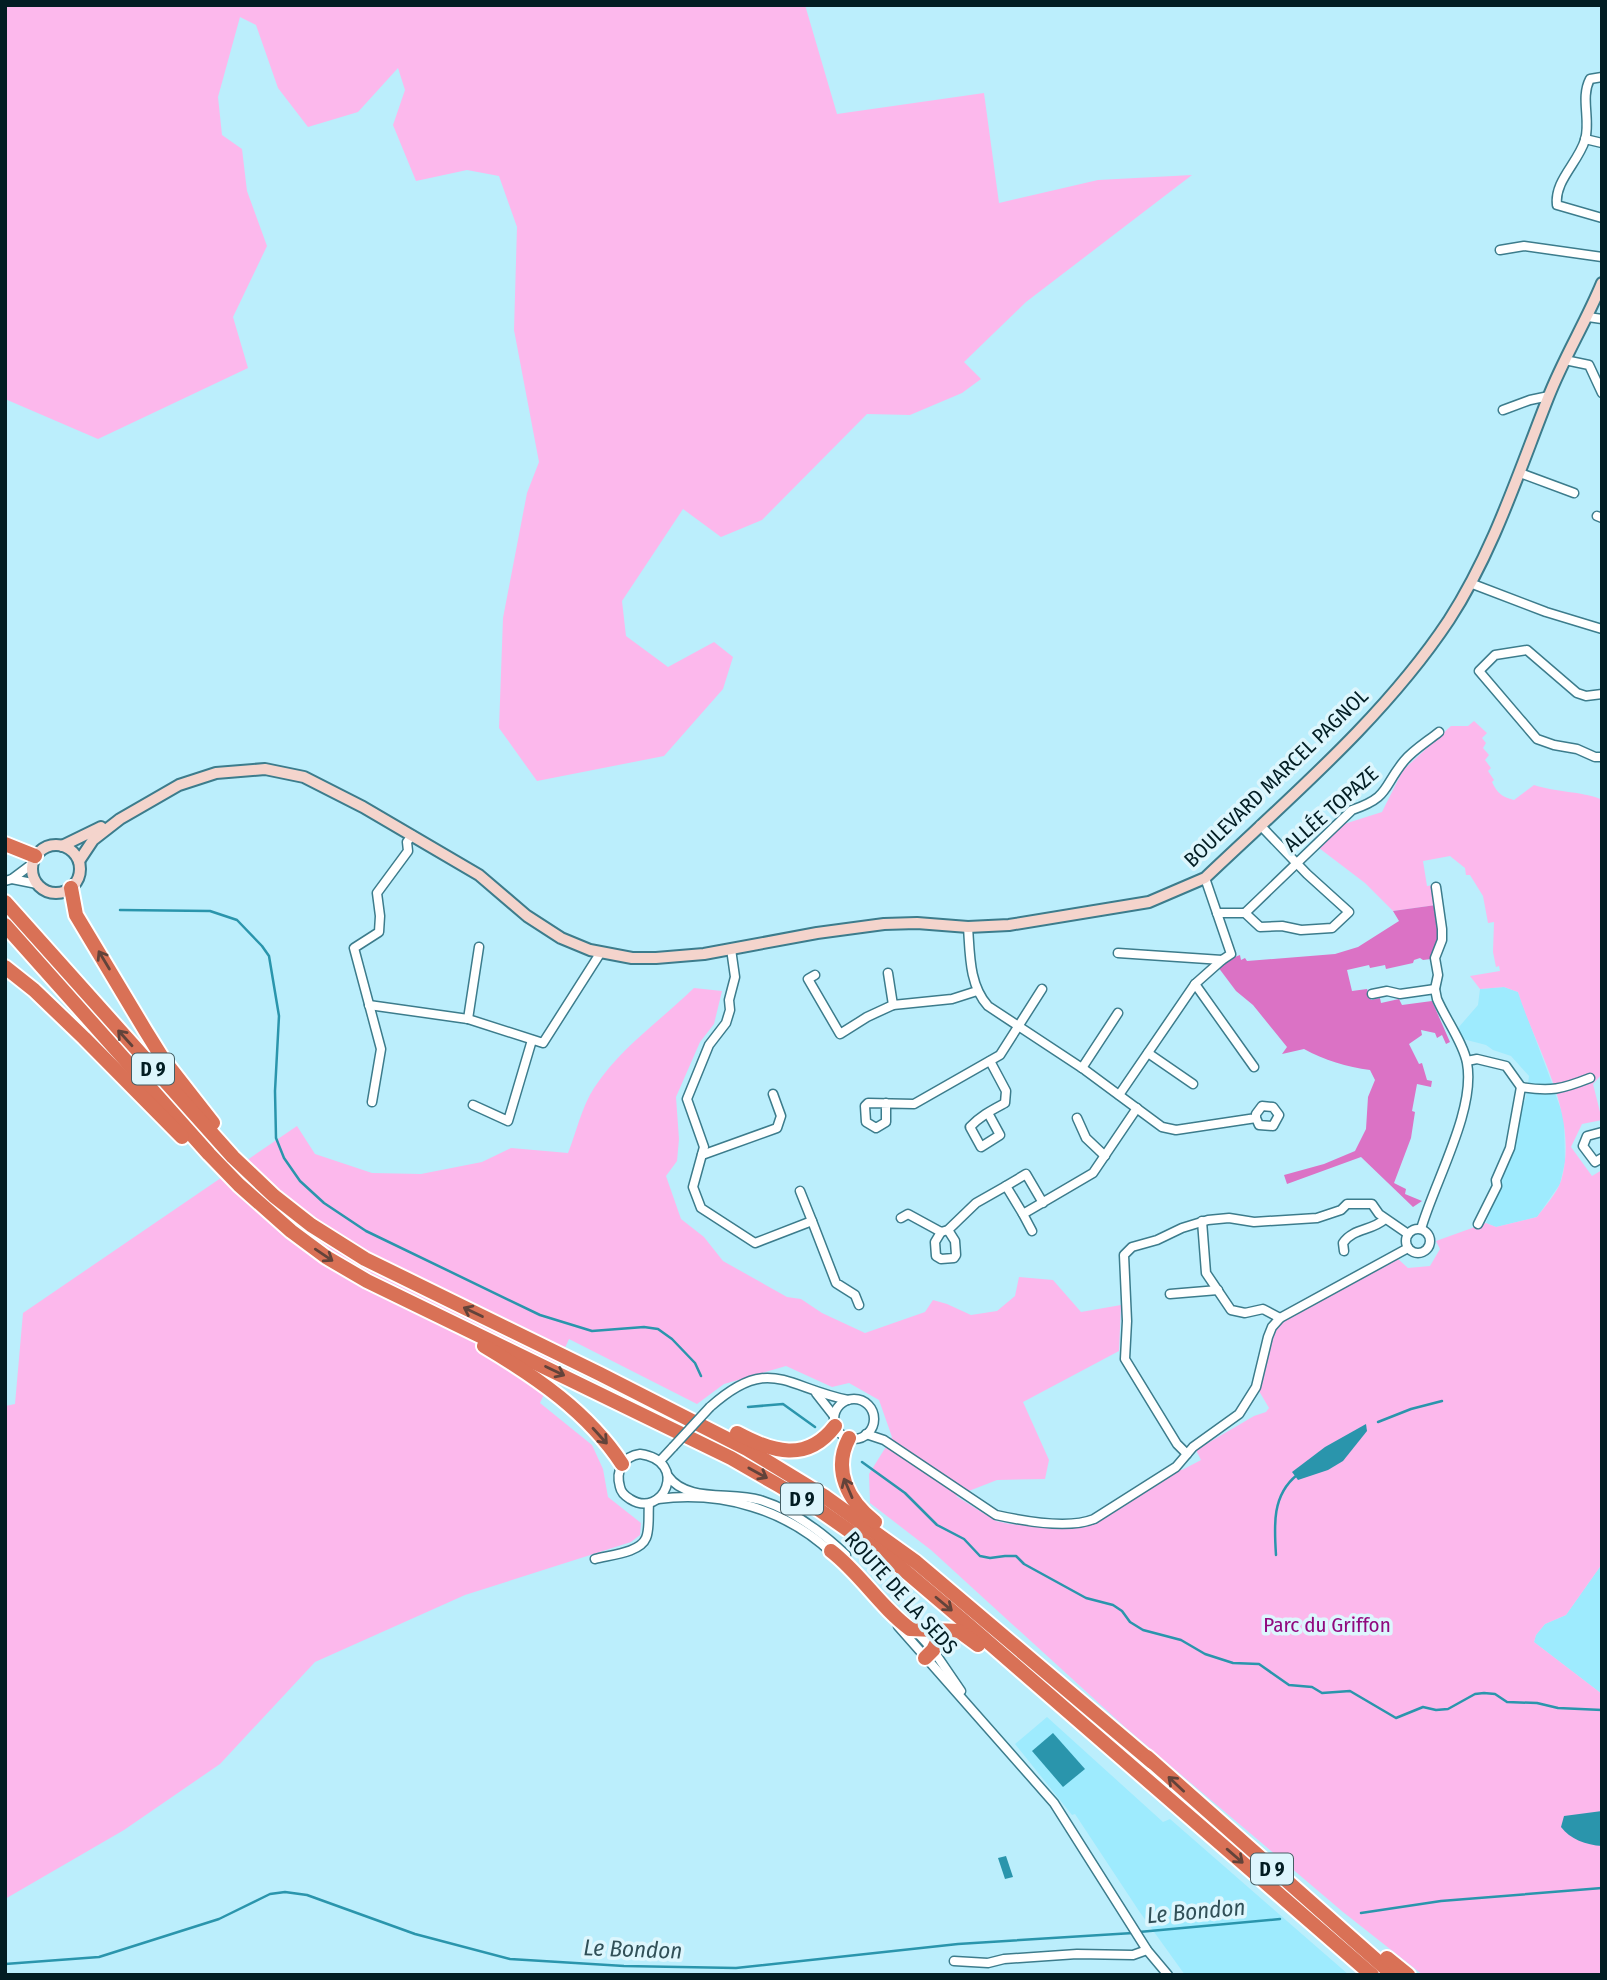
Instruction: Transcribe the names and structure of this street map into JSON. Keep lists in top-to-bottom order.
{
  "streets": {
    "highway": ["D 9"],
    "street": ["BOULEVARD MARCEL PAGNOL", "ALLÉE TOPAZE", "ROUTE DE LA SEDS"]
  },
  "water": ["Le Bondon"],
  "parks": ["Parc du Griffon"]
}
